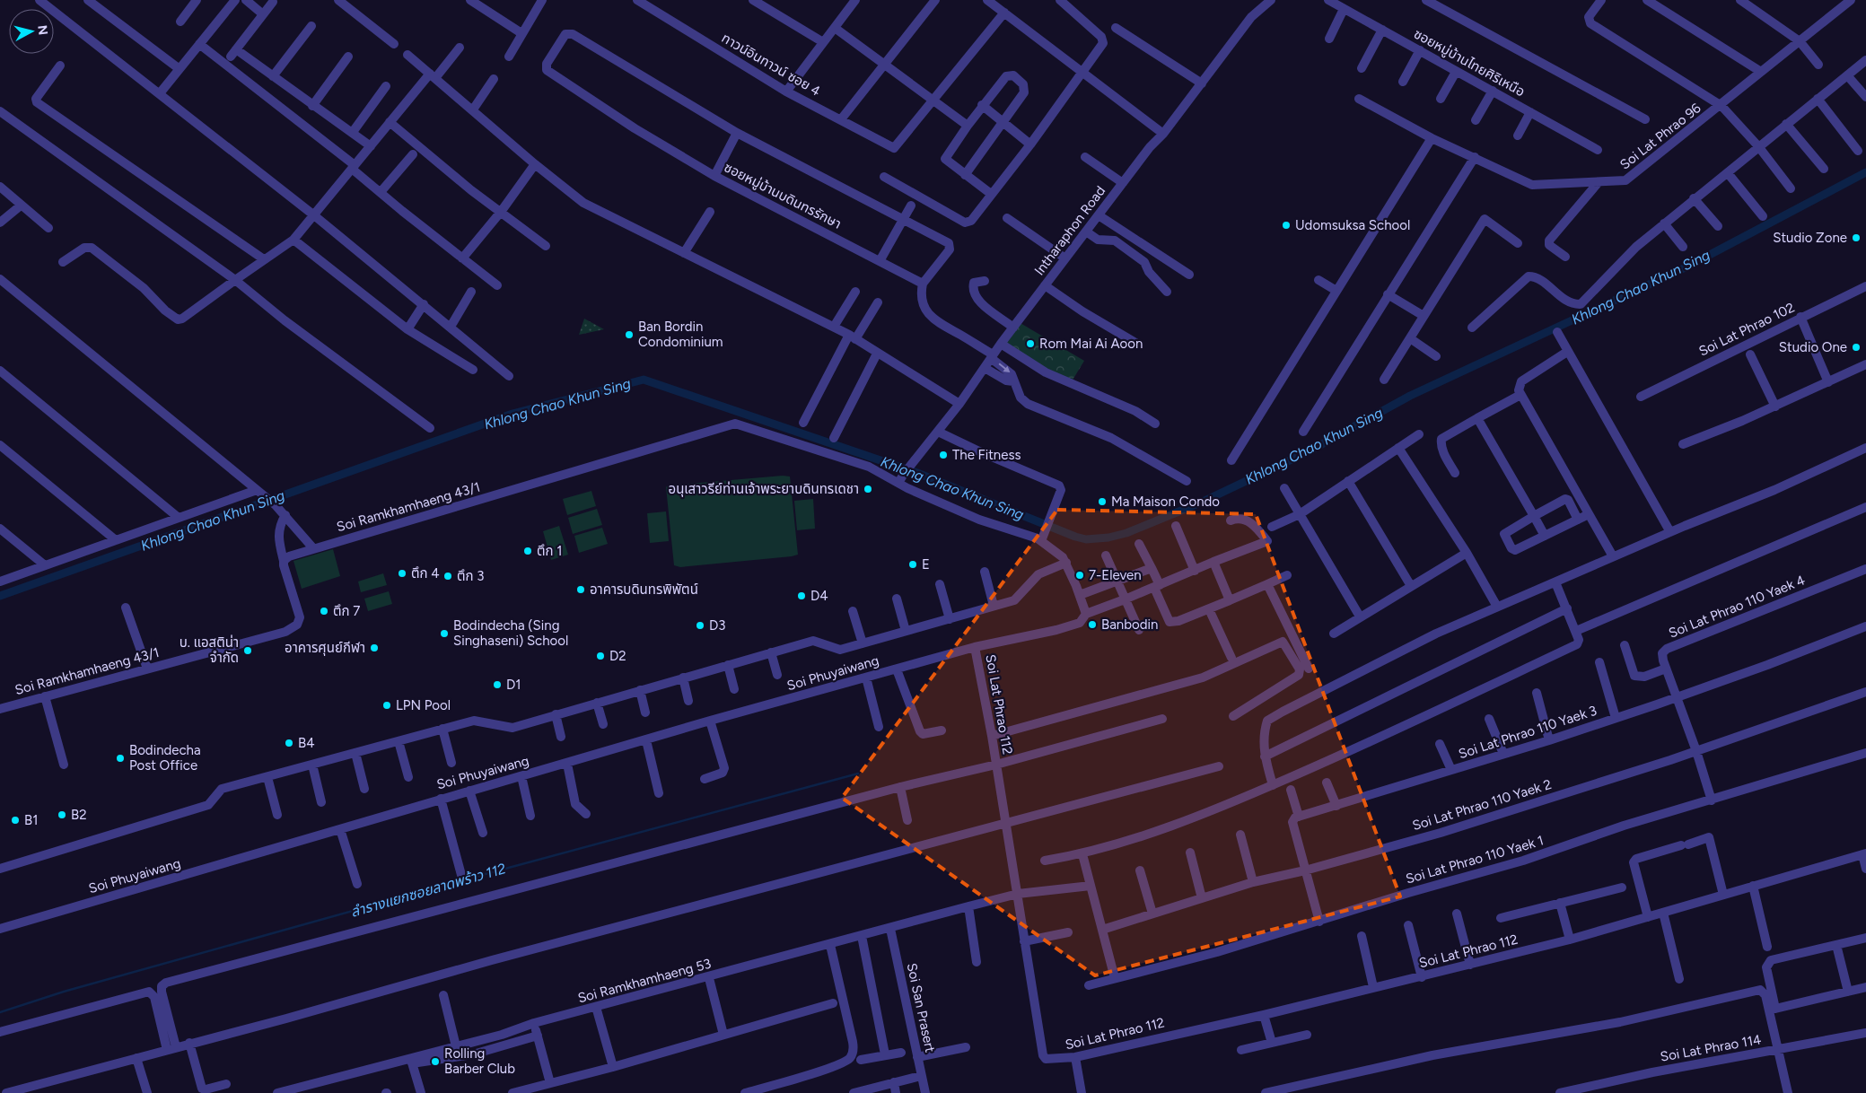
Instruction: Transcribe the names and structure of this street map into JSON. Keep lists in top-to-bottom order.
{
  "streets": {
    "street": [
      "ซอยหมู่บ้านไทยศิริเหนือ",
      "ทาวน์อินทาวน์ ซอย 4",
      "Soi Lat Phrao 96",
      "ซอยหมู่บ้านบดินทรรักษา",
      "Intharaphon Road",
      "Soi Lat Phrao 102",
      "Soi Ramkhamhaeng 43/1",
      "Soi Lat Phrao 110 Yaek 4",
      "Soi Phuyaiwang",
      "Soi Lat Phrao 112",
      "Soi Lat Phrao 110 Yaek 3",
      "Soi Lat Phrao 110 Yaek 2",
      "Soi Lat Phrao 110 Yaek 1",
      "Soi Ramkhamhaeng 53",
      "Soi San Prasert",
      "Soi Lat Phrao 114"
    ]
  },
  "crossings": [
    ["Intharaphon Road", "Soi Ramkhamhaeng 43/1"],
    ["Soi Lat Phrao 110 Yaek 4", "Soi Lat Phrao 110 Yaek 3"],
    ["Soi Lat Phrao 110 Yaek 4", "Soi Lat Phrao 110 Yaek 2"],
    ["Soi Lat Phrao 110 Yaek 4", "Soi Lat Phrao 110 Yaek 1"],
    ["Soi Phuyaiwang", "Soi Lat Phrao 112"],
    ["Soi Lat Phrao 112", "Soi Ramkhamhaeng 53"],
    ["Soi Ramkhamhaeng 53", "Soi San Prasert"]
  ],
  "water": ["Khlong Chao Khun Sing", "ลำรางแยกซอยลาดพร้าว 112"],
  "places": [
    "Udomsuksa School",
    "Studio Zone",
    "Ban Bordin Condominium",
    "Rom Mai Ai Aoon",
    "Studio One",
    "The Fitness",
    "อนุเสาวรีย์ท่านเจ้าพระยาบดินทรเดชา",
    "Ma Maison Condo",
    "ตึก 1",
    "E",
    "ตึก 4",
    "7-Eleven",
    "ตึก 3",
    "อาคารบดินทรพิพัตน์",
    "D4",
    "ตึก 7",
    "Banbodin",
    "D3",
    "Bodindecha (Sing Singhaseni) School",
    "อาคารศุนย์กีฬา",
    "บ. แอสติน่า จำกัด",
    "D2",
    "D1",
    "LPN Pool",
    "B4",
    "Bodindecha Post Office",
    "B2",
    "B1",
    "Rolling Barber Club"
  ],
  "north": "right"
}
